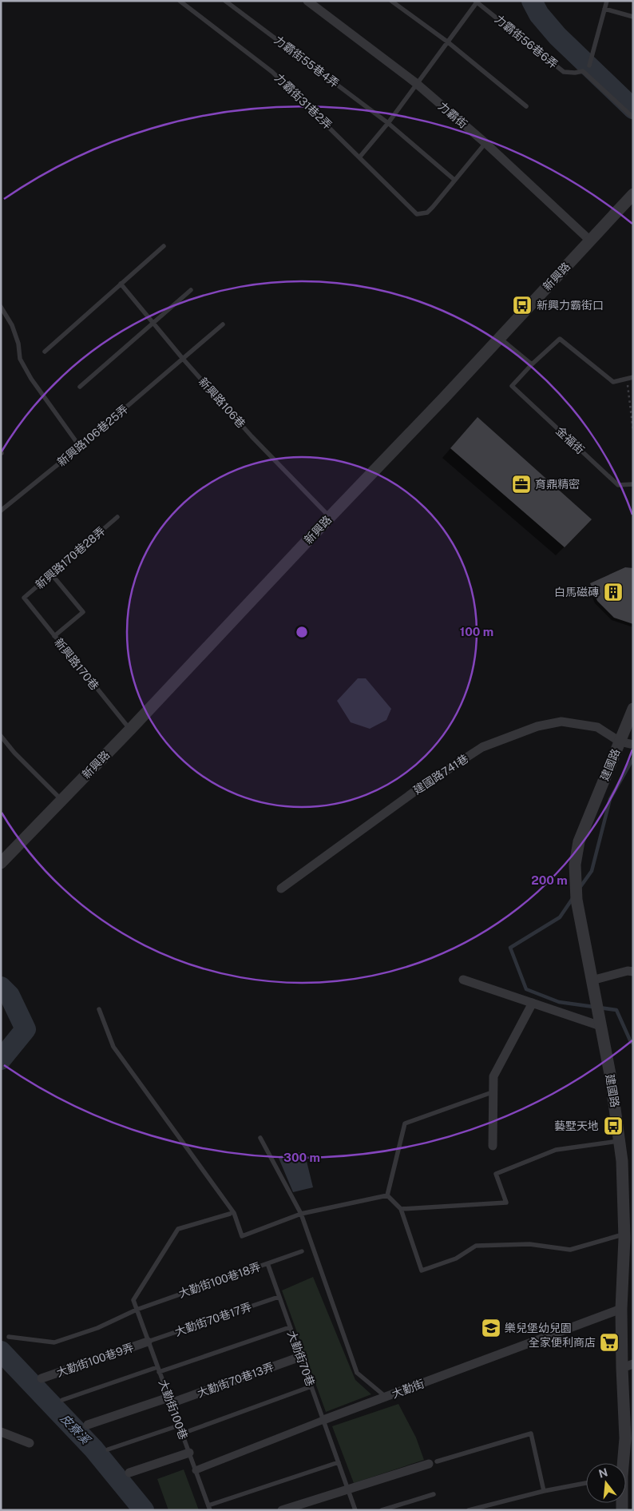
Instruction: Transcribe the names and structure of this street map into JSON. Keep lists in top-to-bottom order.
{
  "streets": {
    "street": [
      "力霸街",
      "新興路",
      "建國路",
      "建國路741巷",
      "大勤街100巷9弄",
      "大勤街70巷13弄",
      "大勤街"
    ],
    "lane": [
      "力霸街56巷6弄",
      "力霸街55巷4弄",
      "力霸街31巷2弄",
      "新興路106巷",
      "新興路106巷25弄",
      "金福街",
      "新興路170巷28弄",
      "新興路170巷",
      "大勤街100巷18弄",
      "大勤街70巷17弄",
      "大勤街70巷",
      "大勤街100巷"
    ]
  },
  "crossings": [
    ["力霸街55巷4弄", "力霸街31巷2弄"],
    ["力霸街", "新興路"],
    ["新興路", "新興路106巷"],
    ["新興路", "新興路170巷"],
    ["新興路106巷", "新興路106巷25弄"],
    ["新興路170巷28弄", "新興路170巷"],
    ["建國路", "建國路741巷"],
    ["建國路", "大勤街"],
    ["大勤街100巷18弄", "大勤街70巷"],
    ["大勤街100巷18弄", "大勤街100巷"],
    ["大勤街70巷17弄", "大勤街70巷"],
    ["大勤街70巷17弄", "大勤街100巷9弄"],
    ["大勤街70巷17弄", "大勤街100巷"],
    ["大勤街70巷", "大勤街70巷13弄"],
    ["大勤街70巷", "大勤街"],
    ["大勤街100巷9弄", "大勤街100巷"],
    ["大勤街70巷13弄", "大勤街100巷"],
    ["大勤街", "大勤街100巷"]
  ],
  "water": ["皮寮溪"],
  "places": {
    "bus stop": ["新興力霸街口", "藝墅天地"],
    "office": ["育鼎精密"],
    "building": ["白馬磁磚"],
    "school or university": ["樂兒堡幼兒園"],
    "supermarket": ["全家便利商店"]
  },
  "north": "top",
  "rings": ["100 m", "200 m", "300 m"]
}
